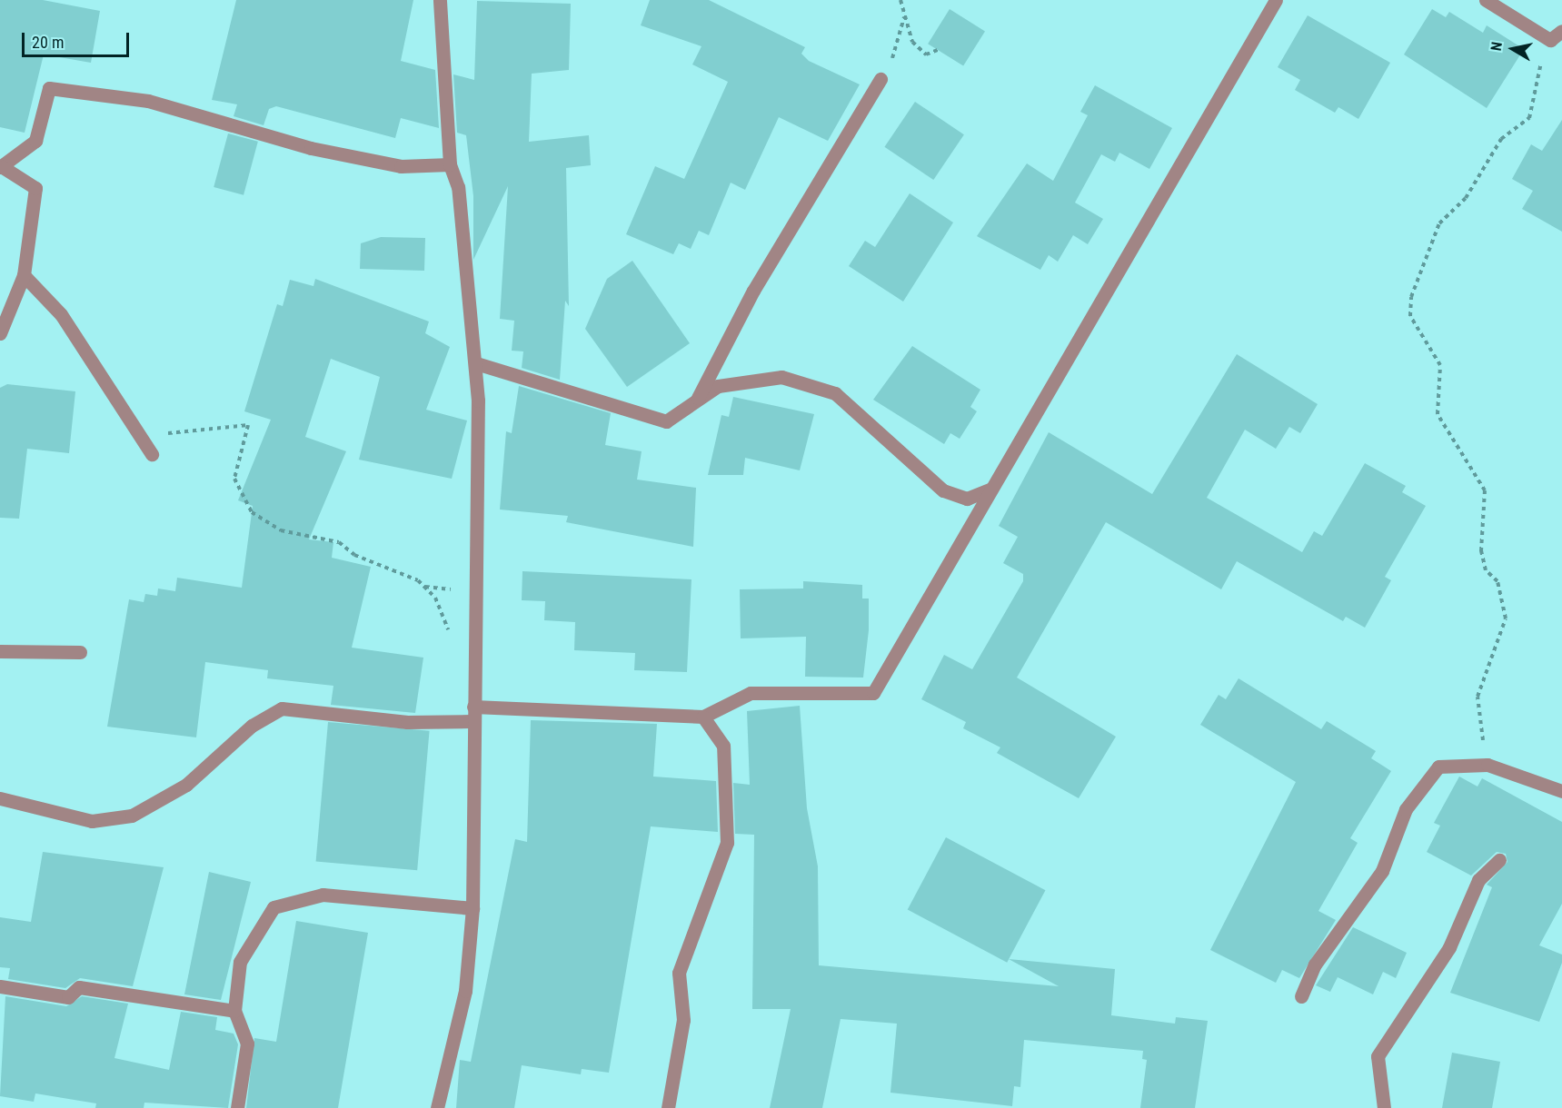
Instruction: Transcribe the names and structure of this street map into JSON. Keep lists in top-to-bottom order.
{
  "scale_bar": "20 m",
  "north": "left"
}
